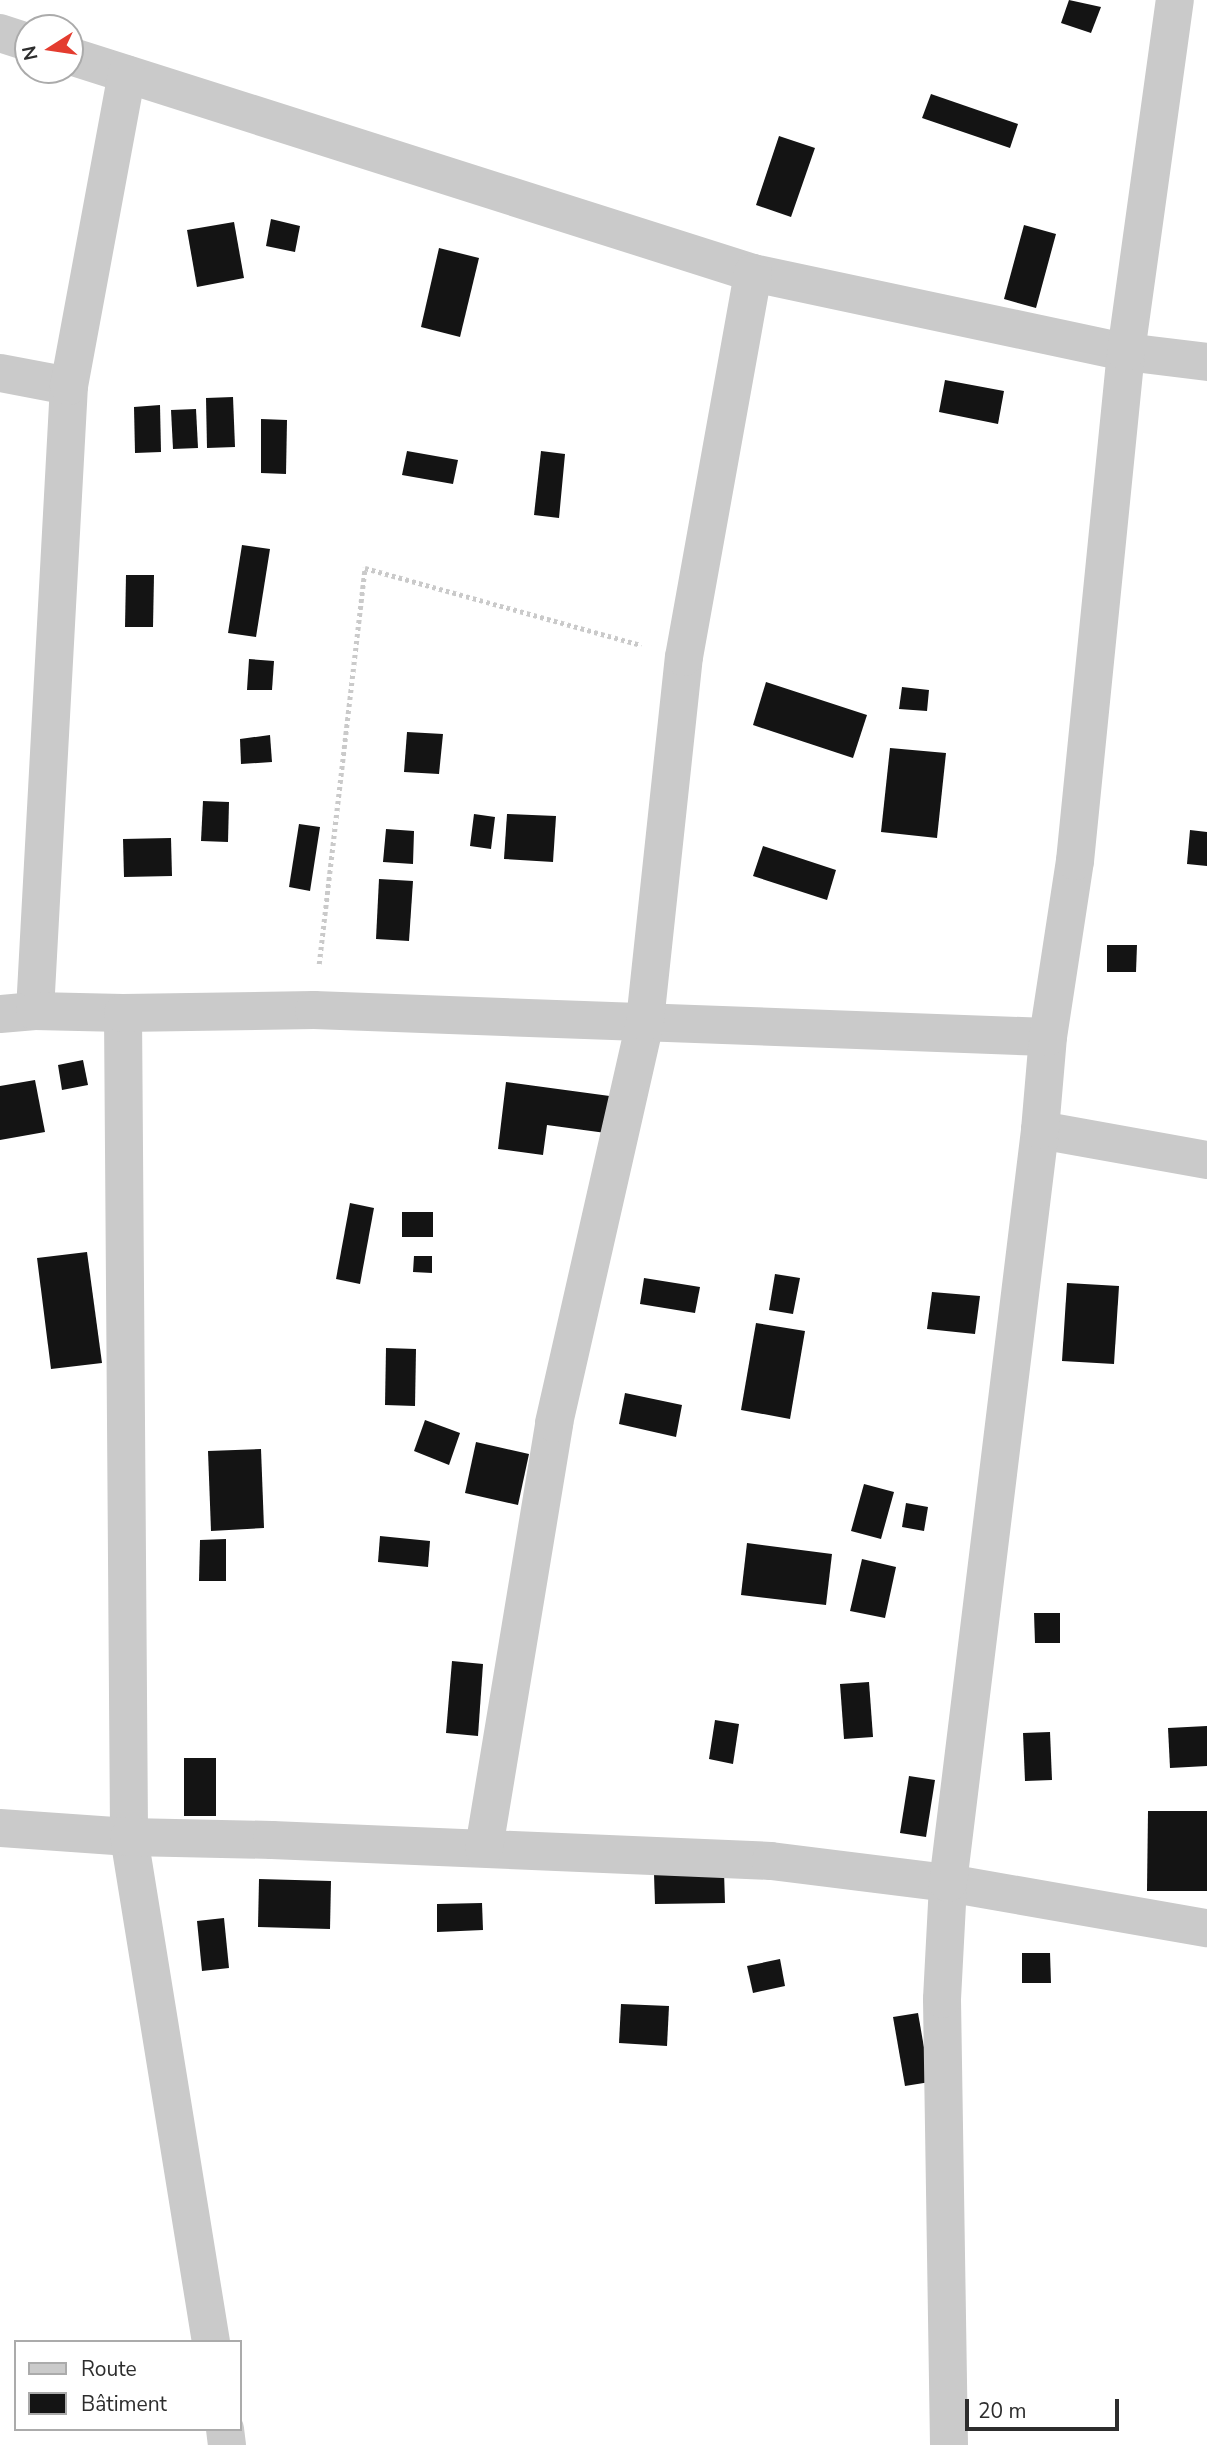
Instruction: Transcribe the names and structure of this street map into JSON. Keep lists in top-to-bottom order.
{
  "legend": ["Route", "Bâtiment"],
  "scale_bar": "20 m",
  "north": "left"
}
